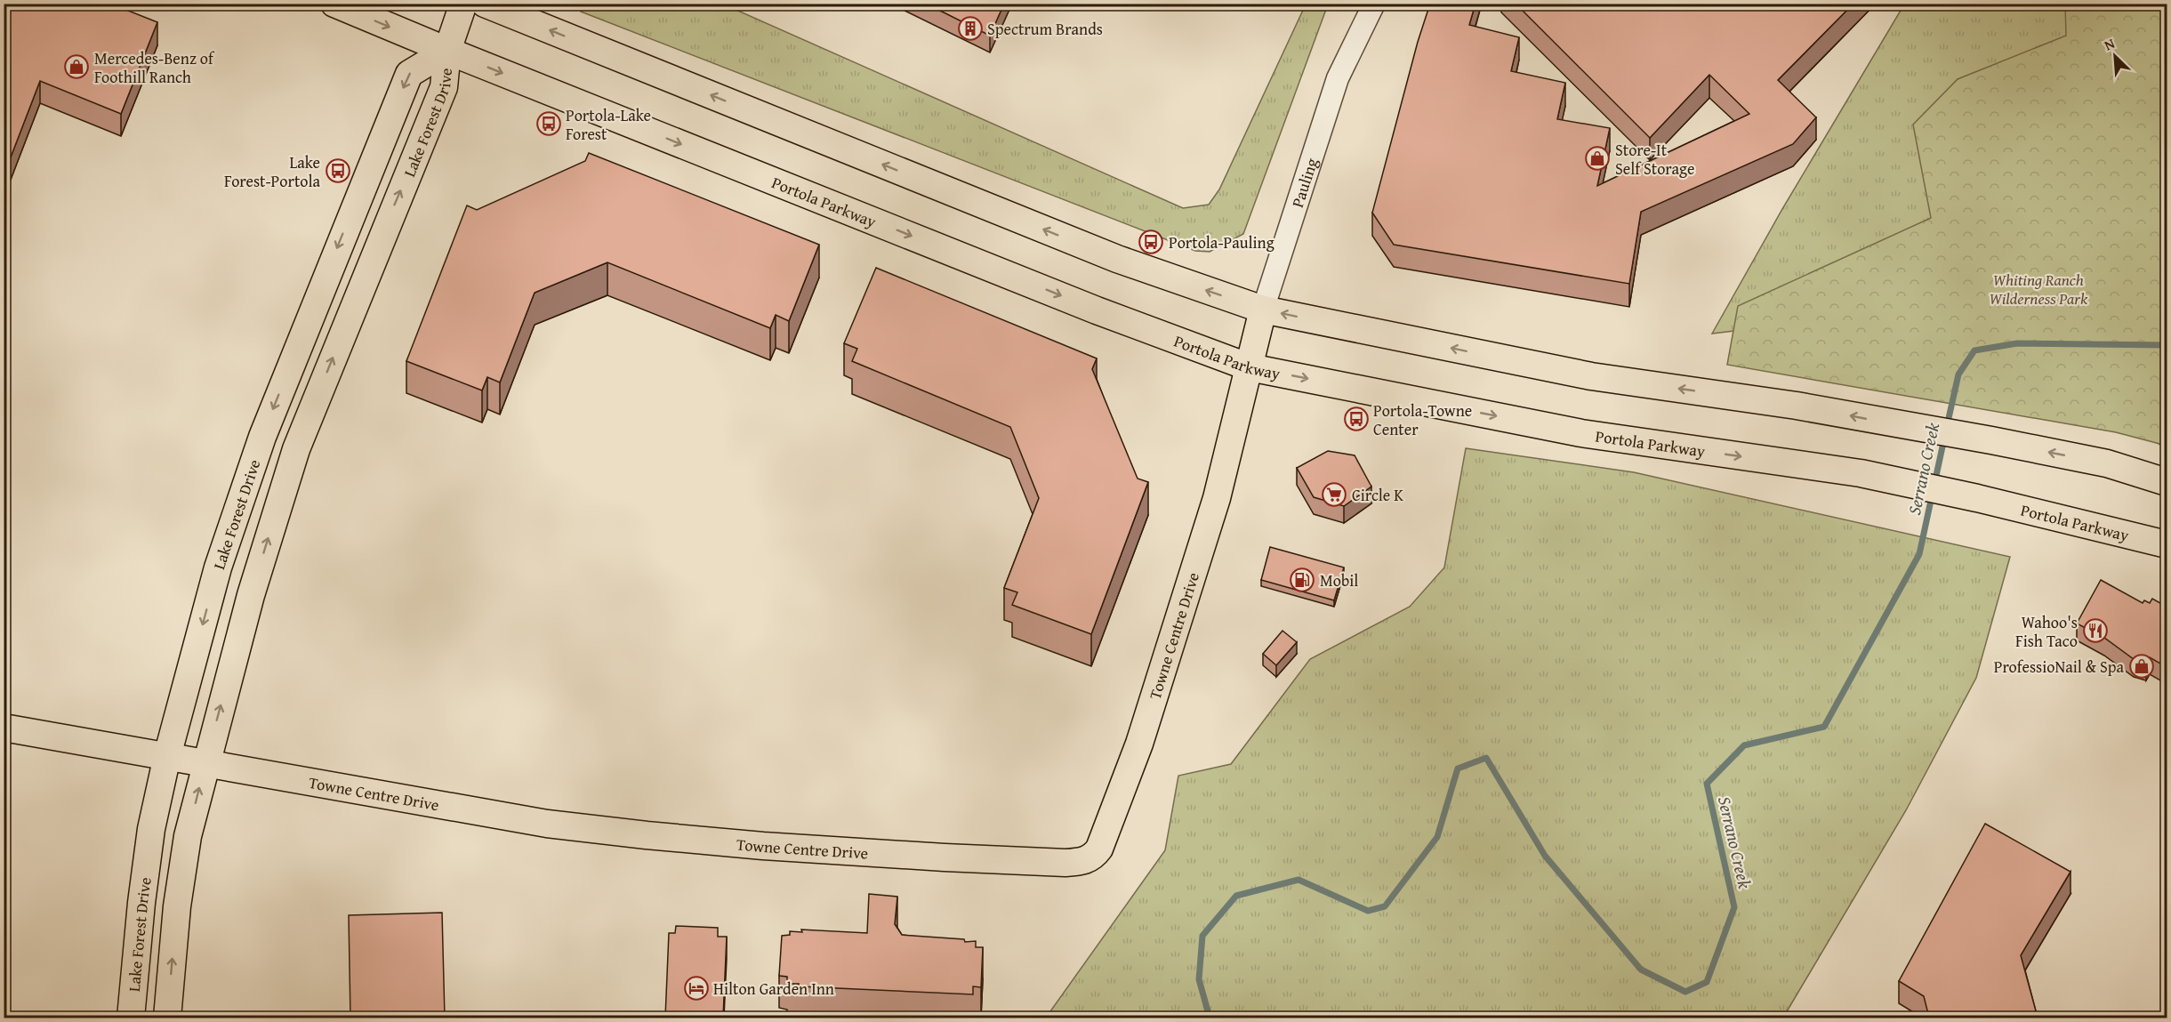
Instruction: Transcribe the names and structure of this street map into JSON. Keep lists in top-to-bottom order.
{
  "streets": {
    "main road": [
      "Lake Forest Drive",
      "Pauling",
      "Portola Parkway",
      "Towne Centre Drive"
    ]
  },
  "crossings": [
    ["Lake Forest Drive", "Portola Parkway"],
    ["Lake Forest Drive", "Towne Centre Drive"],
    ["Pauling", "Portola Parkway"],
    ["Pauling", "Towne Centre Drive"],
    ["Portola Parkway", "Towne Centre Drive"]
  ],
  "water": ["Serrano Creek"],
  "parks": ["Whiting Ranch Wilderness Park"],
  "places": {
    "building": ["Spectrum Brands"],
    "shop": ["Mercedes-Benz of Foothill Ranch", "Store-It Self Storage", "ProfessioNail & Spa"],
    "bus stop": [
      "Portola-Lake Forest",
      "Lake Forest-Portola",
      "Portola-Pauling",
      "Portola-Towne Center"
    ],
    "supermarket": ["Circle K"],
    "fuel station": ["Mobil"],
    "restaurant": ["Wahoo's Fish Taco"],
    "hotel": ["Hilton Garden Inn"]
  },
  "north": "top left"
}
